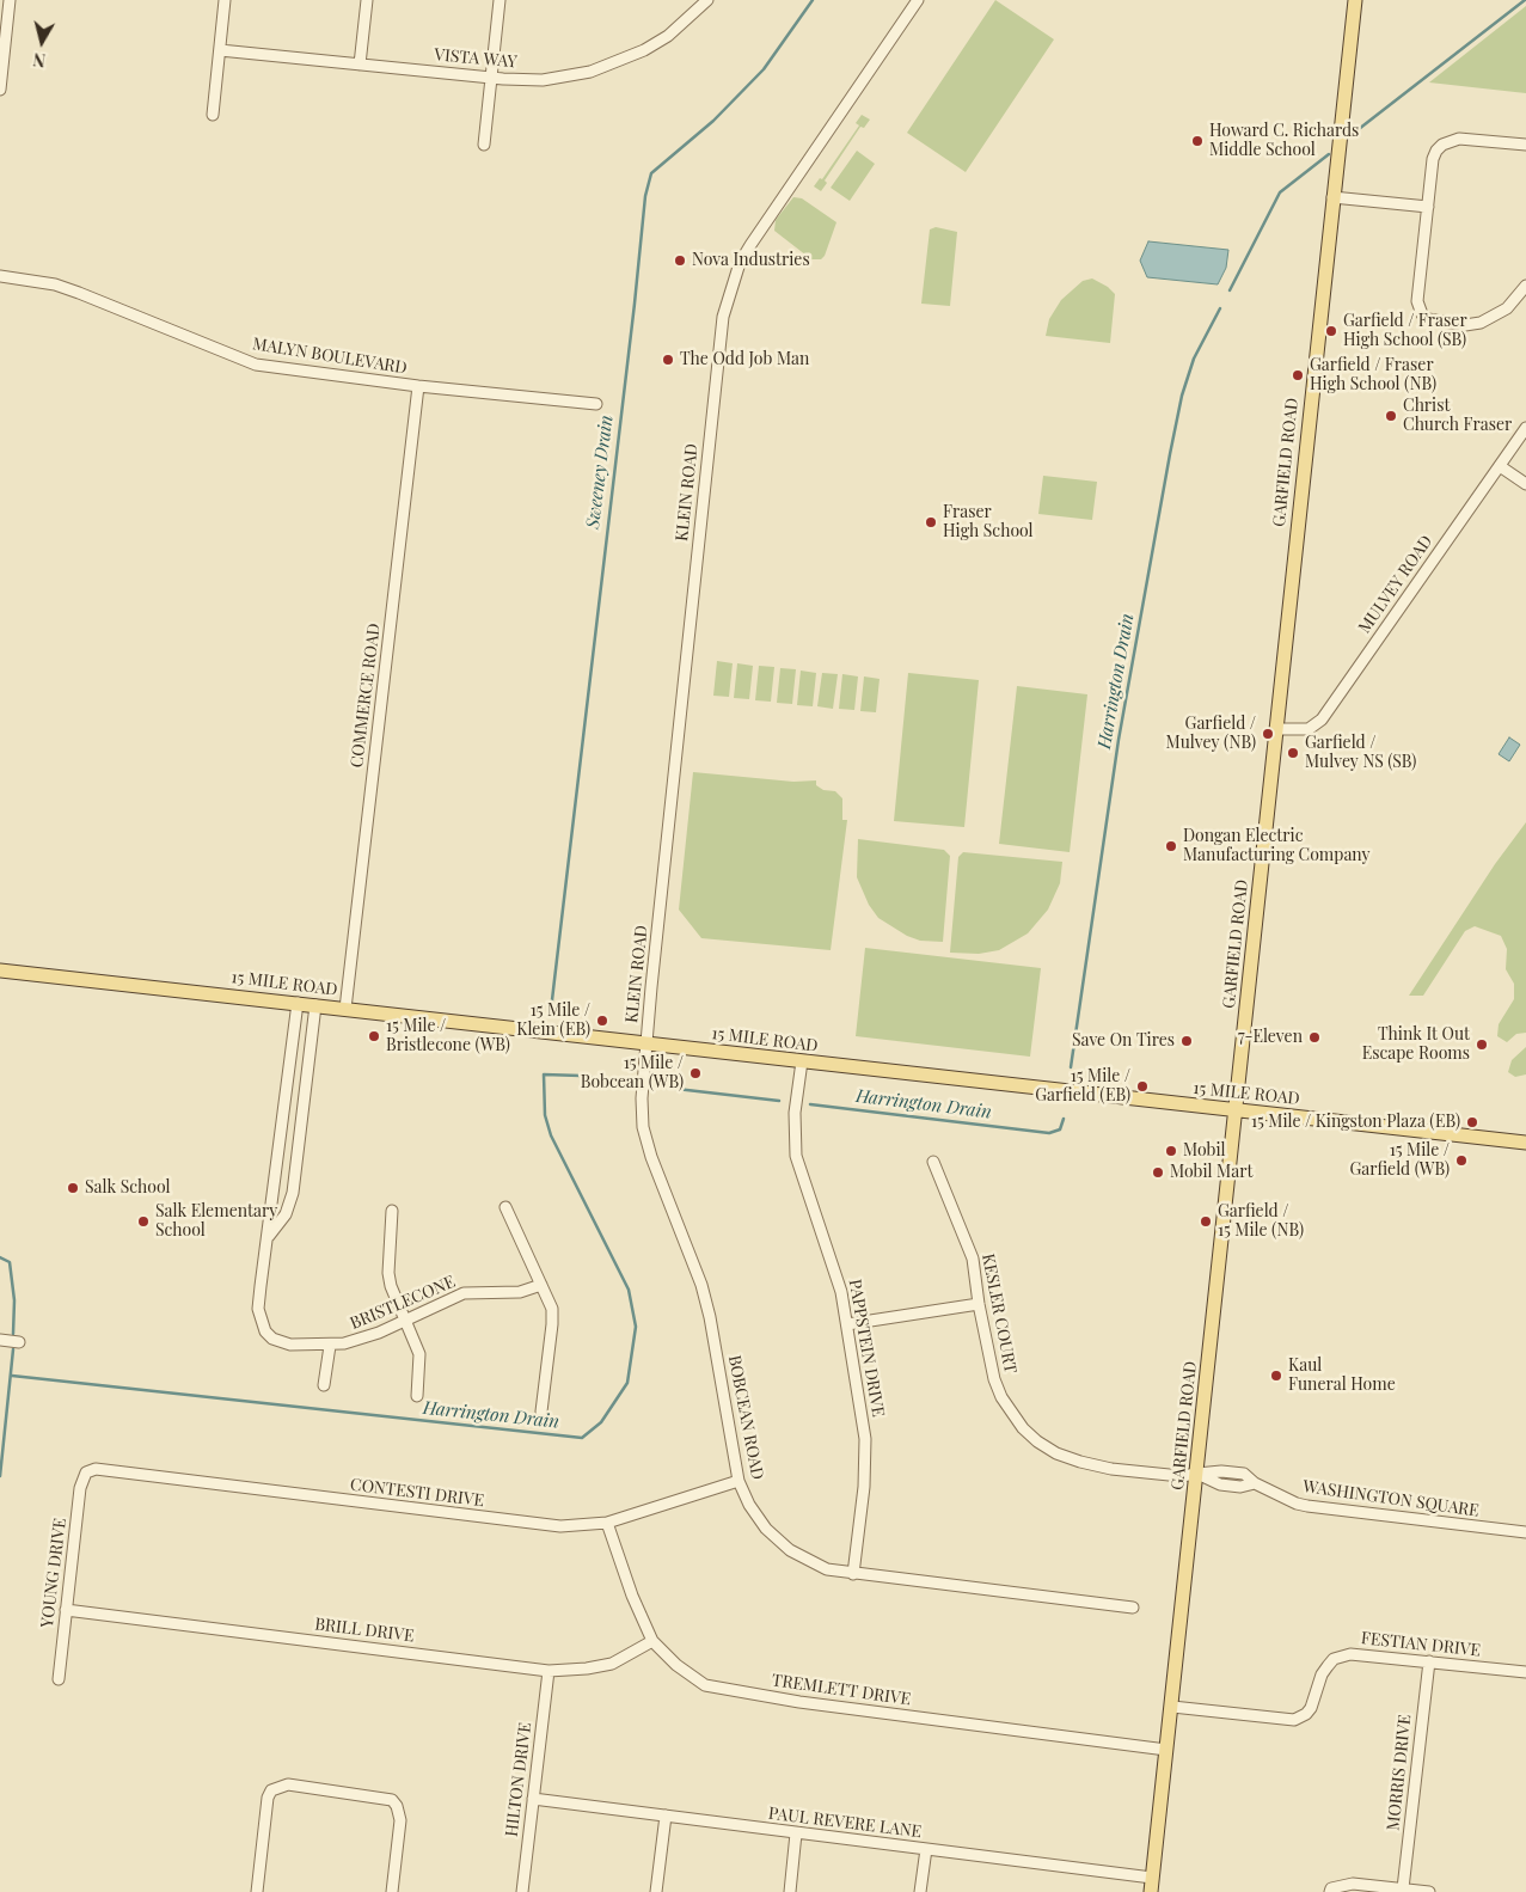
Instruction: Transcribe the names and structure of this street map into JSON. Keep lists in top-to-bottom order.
{
  "streets": {
    "main road": ["GARFIELD ROAD", "15 MILE ROAD"],
    "street": [
      "VISTA WAY",
      "MALYN BOULEVARD",
      "KLEIN ROAD",
      "MULVEY ROAD",
      "COMMERCE ROAD",
      "BRISTLECONE",
      "KESLER COURT",
      "PAPPSTEIN DRIVE",
      "BOBCEAN ROAD",
      "CONTESTI DRIVE",
      "WASHINGTON SQUARE",
      "YOUNG DRIVE",
      "BRILL DRIVE",
      "FESTIAN DRIVE",
      "TREMLETT DRIVE",
      "MORRIS DRIVE",
      "HILTON DRIVE",
      "PAUL REVERE LANE"
    ]
  },
  "crossings": [
    ["MALYN BOULEVARD", "COMMERCE ROAD"],
    ["GARFIELD ROAD", "MULVEY ROAD"],
    ["GARFIELD ROAD", "15 MILE ROAD"],
    ["GARFIELD ROAD", "KESLER COURT"],
    ["GARFIELD ROAD", "WASHINGTON SQUARE"],
    ["GARFIELD ROAD", "FESTIAN DRIVE"],
    ["GARFIELD ROAD", "TREMLETT DRIVE"],
    ["GARFIELD ROAD", "PAUL REVERE LANE"],
    ["KLEIN ROAD", "15 MILE ROAD"],
    ["KLEIN ROAD", "BOBCEAN ROAD"],
    ["COMMERCE ROAD", "15 MILE ROAD"],
    ["15 MILE ROAD", "BRISTLECONE"],
    ["15 MILE ROAD", "PAPPSTEIN DRIVE"],
    ["15 MILE ROAD", "BOBCEAN ROAD"],
    ["KESLER COURT", "WASHINGTON SQUARE"],
    ["PAPPSTEIN DRIVE", "BOBCEAN ROAD"],
    ["BOBCEAN ROAD", "CONTESTI DRIVE"],
    ["CONTESTI DRIVE", "YOUNG DRIVE"],
    ["CONTESTI DRIVE", "TREMLETT DRIVE"],
    ["YOUNG DRIVE", "BRILL DRIVE"],
    ["BRILL DRIVE", "TREMLETT DRIVE"],
    ["BRILL DRIVE", "HILTON DRIVE"],
    ["FESTIAN DRIVE", "MORRIS DRIVE"],
    ["HILTON DRIVE", "PAUL REVERE LANE"]
  ],
  "water": ["Sweeney Drain", "Harrington Drain"],
  "places": [
    "Howard C. Richards Middle School",
    "Nova Industries",
    "Garfield / Fraser High School (SB)",
    "The Odd Job Man",
    "Garfield / Fraser High School (NB)",
    "Christ Church Fraser",
    "Fraser High School",
    "Garfield / Mulvey (NB)",
    "Garfield / Mulvey NS (SB)",
    "Dongan Electric Manufacturing Company",
    "15 Mile / Klein (EB)",
    "15 Mile / Bristlecone (WB)",
    "7-Eleven",
    "Save On Tires",
    "Think It Out Escape Rooms",
    "15 Mile / Bobcean (WB)",
    "15 Mile / Garfield (EB)",
    "15 Mile / Kingston Plaza (EB)",
    "Mobil",
    "15 Mile / Garfield (WB)",
    "Mobil Mart",
    "Salk School",
    "Salk Elementary School",
    "Garfield / 15 Mile (NB)",
    "Kaul Funeral Home"
  ],
  "north": "bottom"
}
